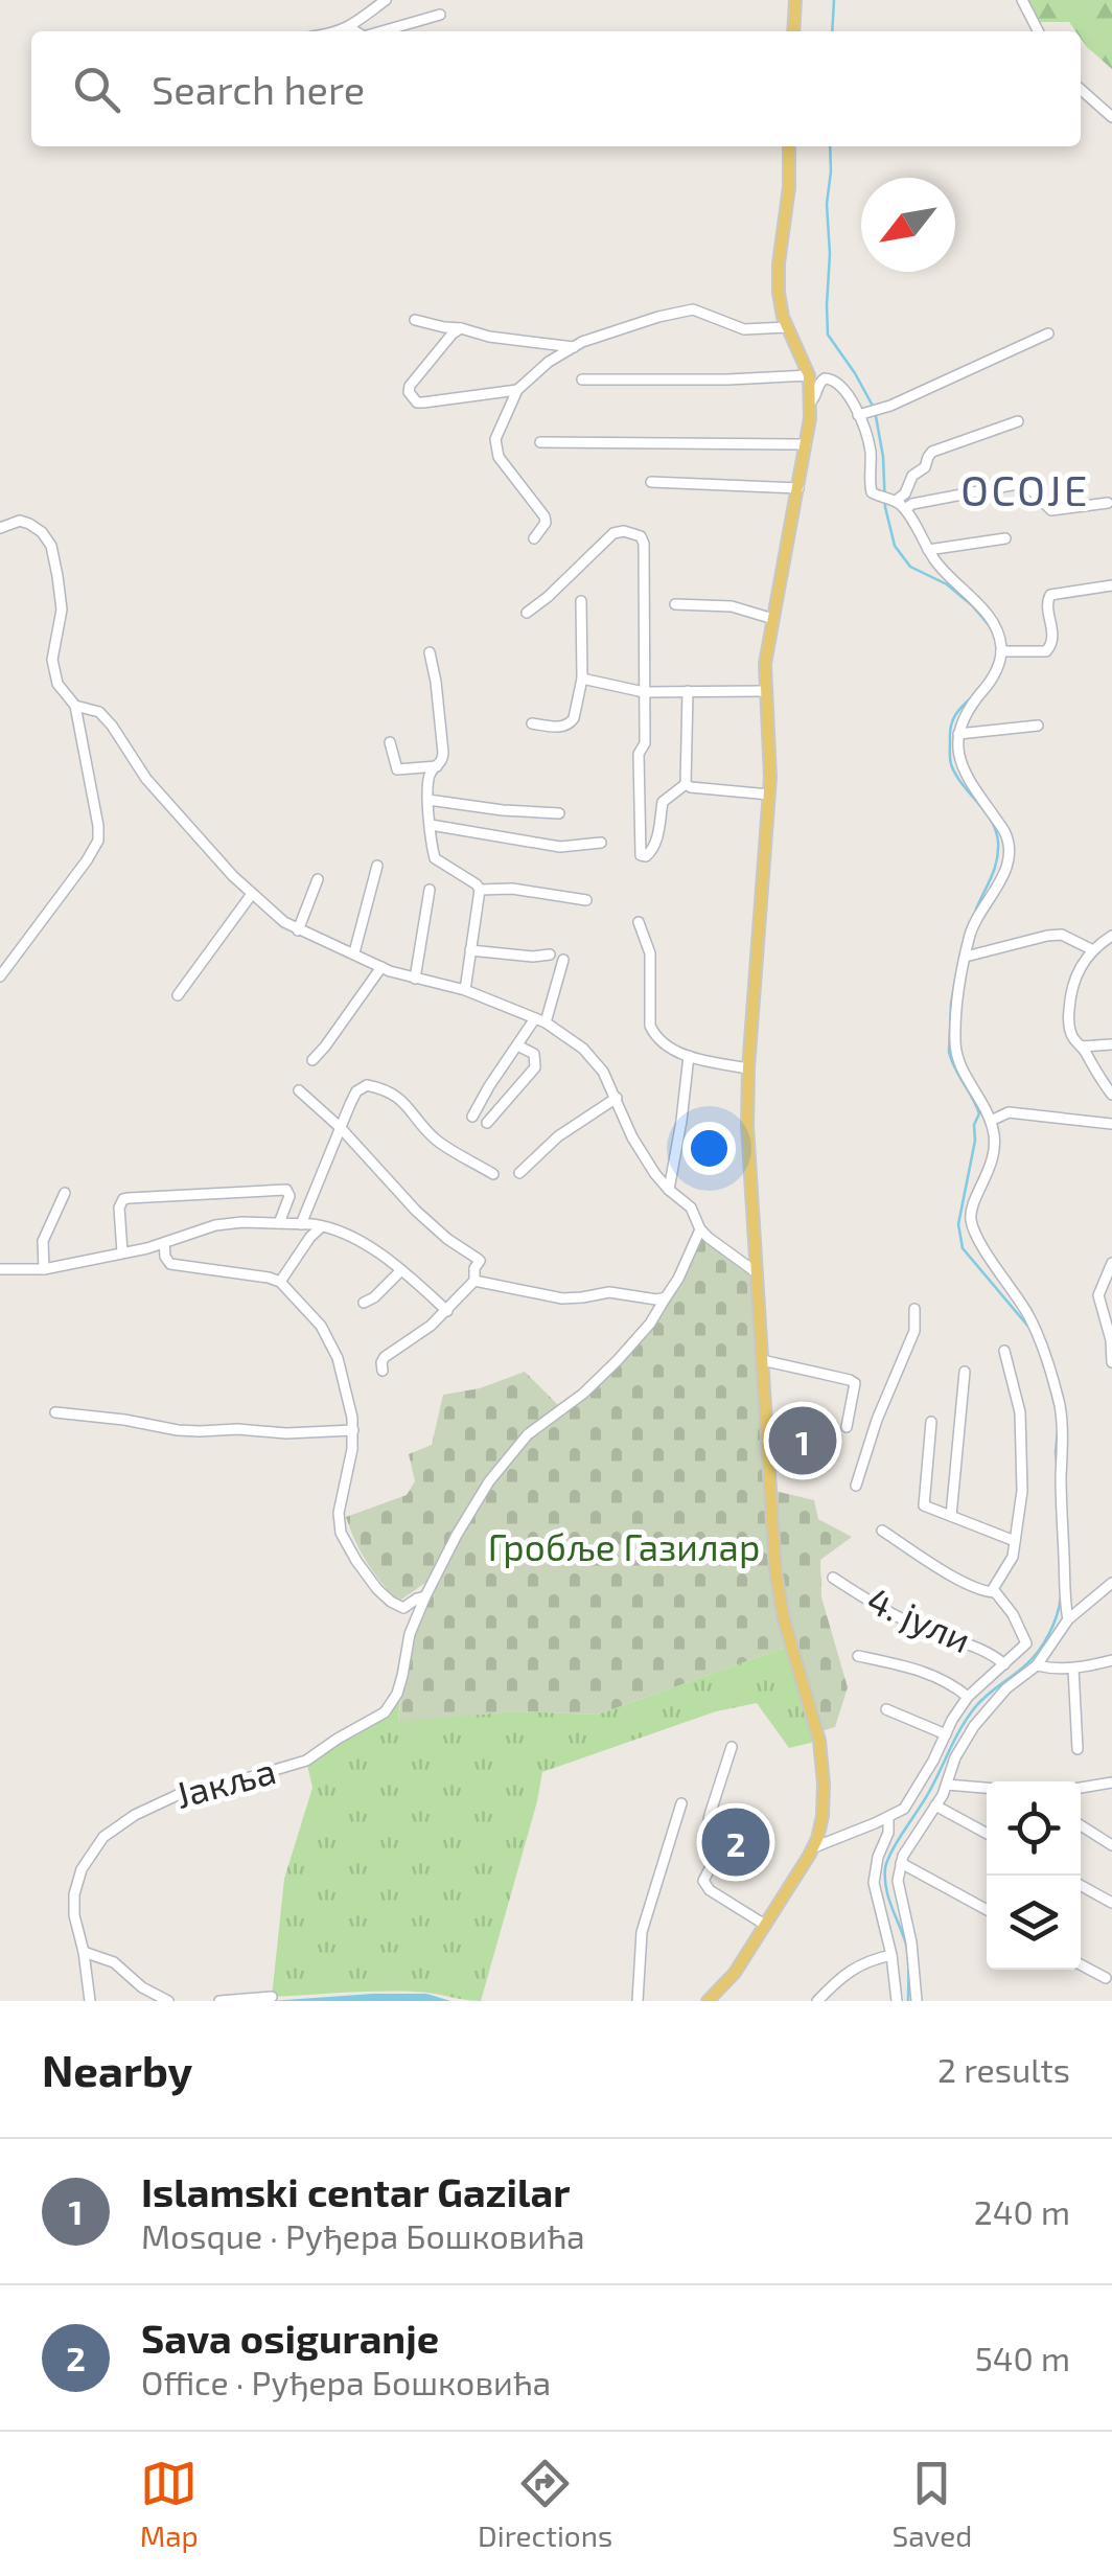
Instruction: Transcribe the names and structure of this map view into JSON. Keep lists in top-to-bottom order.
{
  "streets": {
    "street": ["4. јули", "Јакља"]
  },
  "districts": ["ОСОЈЕ"],
  "parks": ["Гробље Газилар"],
  "north": "bottom left",
  "page": {
    "search": "Search here",
    "pins": ["1", "2"],
    "heading": ["Nearby", "2 results"],
    "list": [
      {
        "mark": "1",
        "name": "Islamski centar Gazilar",
        "note": "Mosque · Руђера Бошковића",
        "value": "240 m"
      },
      {
        "mark": "2",
        "name": "Sava osiguranje",
        "note": "Office · Руђера Бошковића",
        "value": "540 m"
      }
    ],
    "nav": ["Map", "Directions", "Saved"]
  }
}
